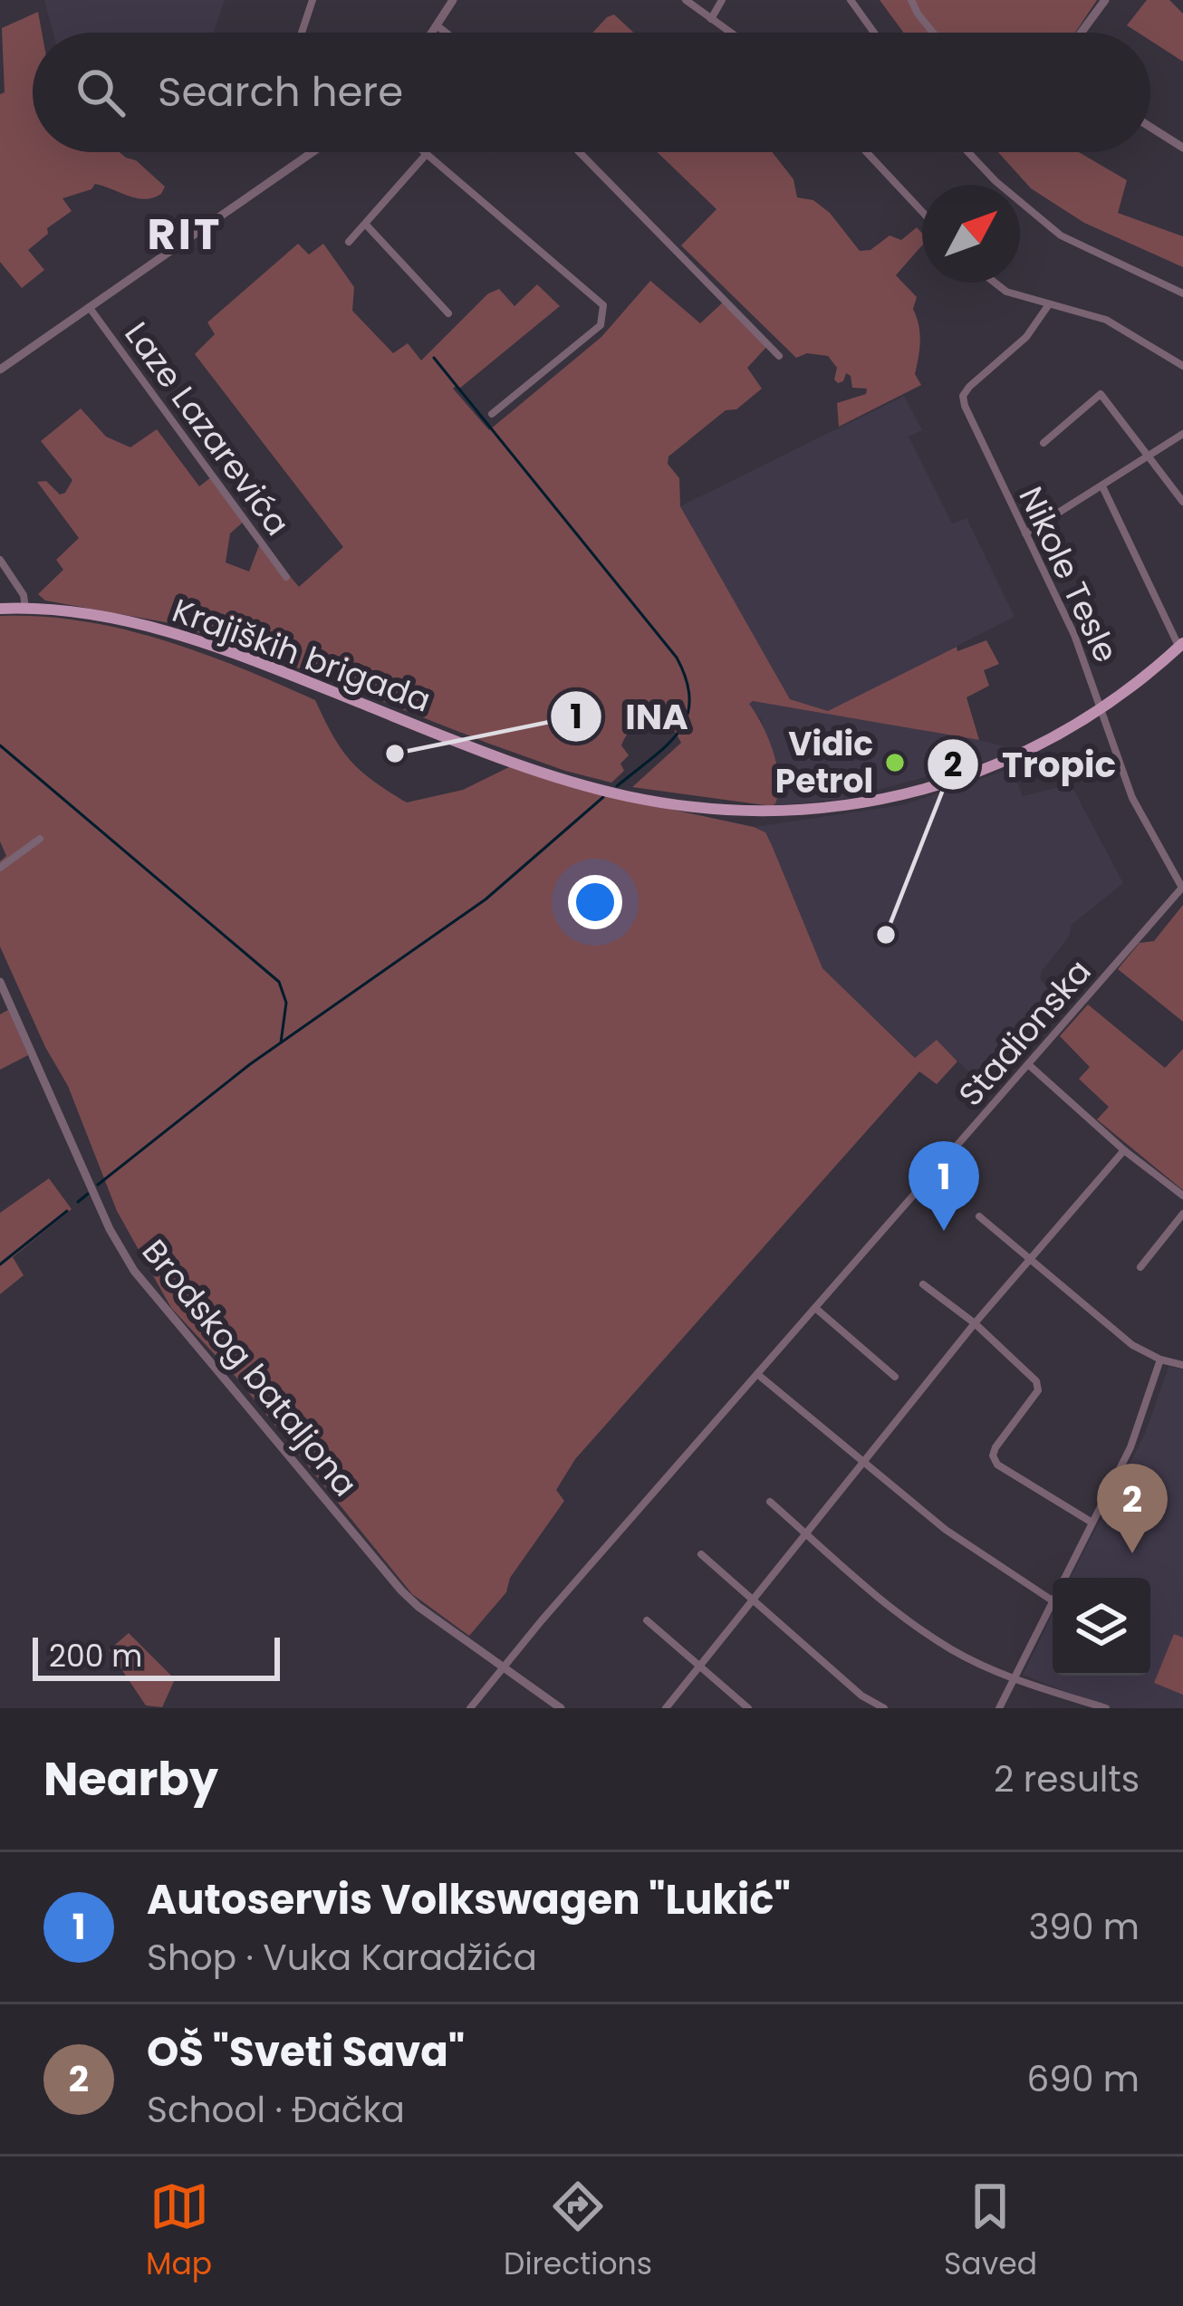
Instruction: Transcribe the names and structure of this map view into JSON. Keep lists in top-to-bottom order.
{
  "streets": {
    "main road": ["Krajiških brigada"],
    "street": [
      "Laze Lazarevića",
      "Nikole Tesle",
      "Stadionska",
      "Brodskog bataljona"
    ]
  },
  "crossings": [
    ["Nikole Tesle", "Krajiških brigada"],
    ["Nikole Tesle", "Stadionska"],
    ["Stadionska", "Brodskog bataljona"]
  ],
  "districts": ["RIT"],
  "places": ["INA", "Vidic Petrol", "Tropic"],
  "scale_bar": "200 m",
  "north": "top right",
  "page": {
    "search": "Search here",
    "pins": ["1", "2"],
    "scale": "200 m",
    "heading": ["Nearby", "2 results"],
    "list": [
      {
        "mark": "1",
        "name": "Autoservis Volkswagen \"Lukić\"",
        "note": "Shop · Vuka Karadžića",
        "value": "390 m"
      },
      {
        "mark": "2",
        "name": "OŠ \"Sveti Sava\"",
        "note": "School · Đačka",
        "value": "690 m"
      }
    ],
    "nav": ["Map", "Directions", "Saved"]
  }
}
